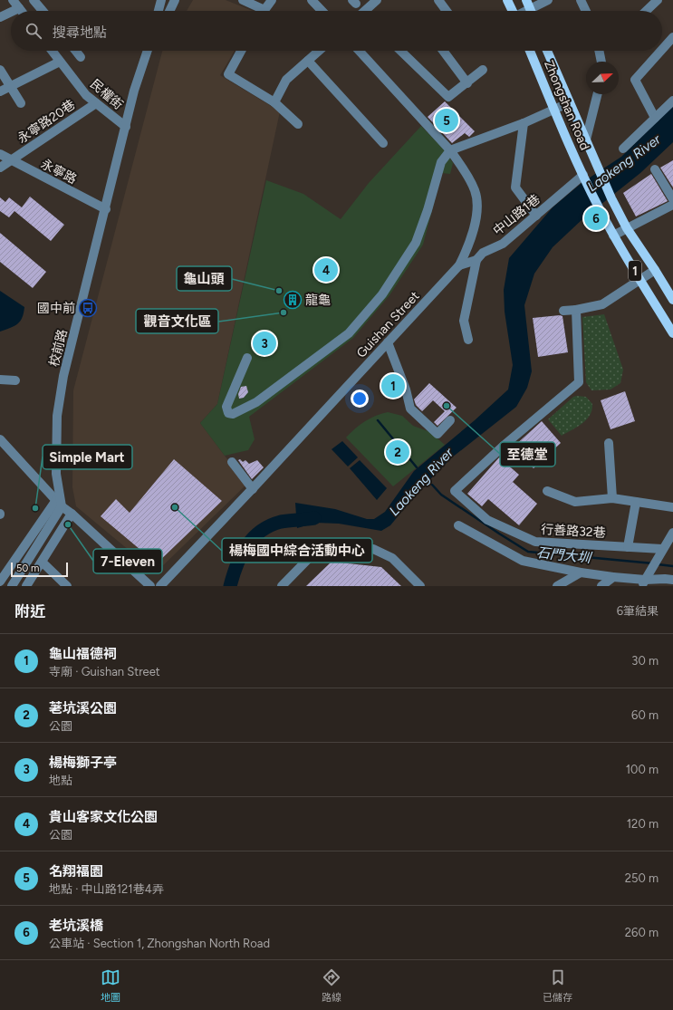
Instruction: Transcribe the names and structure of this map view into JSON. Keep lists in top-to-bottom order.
{
  "streets": {
    "main road": ["Zhongshan Road", "1"],
    "street": [
      "民權街",
      "永寧路20巷",
      "永寧路",
      "中山路1巷",
      "Guishan Street",
      "校前路",
      "行善路32巷"
    ]
  },
  "crossings": [
    ["民權街", "永寧路20巷"],
    ["民權街", "校前路"],
    ["Zhongshan Road", "中山路1巷"],
    ["Zhongshan Road", "1"],
    ["永寧路20巷", "永寧路"],
    ["永寧路", "校前路"],
    ["中山路1巷", "1"],
    ["中山路1巷", "Guishan Street"]
  ],
  "water": ["Laokeng River", "石門大圳"],
  "places": {
    "other": [
      "龜山頭",
      "觀音文化區",
      "至德堂",
      "楊梅國中綜合活動中心",
      "Simple Mart",
      "7-Eleven"
    ],
    "building": ["龍龜"],
    "bus stop": ["國中前"]
  },
  "scale_bar": "50 m",
  "north": "top right",
  "page": {
    "search": "搜尋地點",
    "pins": [
      "5",
      "6",
      "4",
      "3",
      "1",
      "2"
    ],
    "scale": "50 m",
    "heading": ["附近", "6筆結果"],
    "list": [
      {
        "mark": "1",
        "name": "龜山福德祠",
        "note": "寺廟 · Guishan Street",
        "value": "30 m"
      },
      {
        "mark": "2",
        "name": "荖坑溪公園",
        "note": "公園",
        "value": "60 m"
      },
      {
        "mark": "3",
        "name": "楊梅獅子亭",
        "note": "地點",
        "value": "100 m"
      },
      {
        "mark": "4",
        "name": "貴山客家文化公園",
        "note": "公園",
        "value": "120 m"
      },
      {
        "mark": "5",
        "name": "名翔福園",
        "note": "地點 · 中山路121巷4弄",
        "value": "250 m"
      },
      {
        "mark": "6",
        "name": "老坑溪橋",
        "note": "公車站 · Section 1, Zhongshan North Road",
        "value": "260 m"
      }
    ],
    "nav": ["地圖", "路線", "已儲存"]
  }
}
